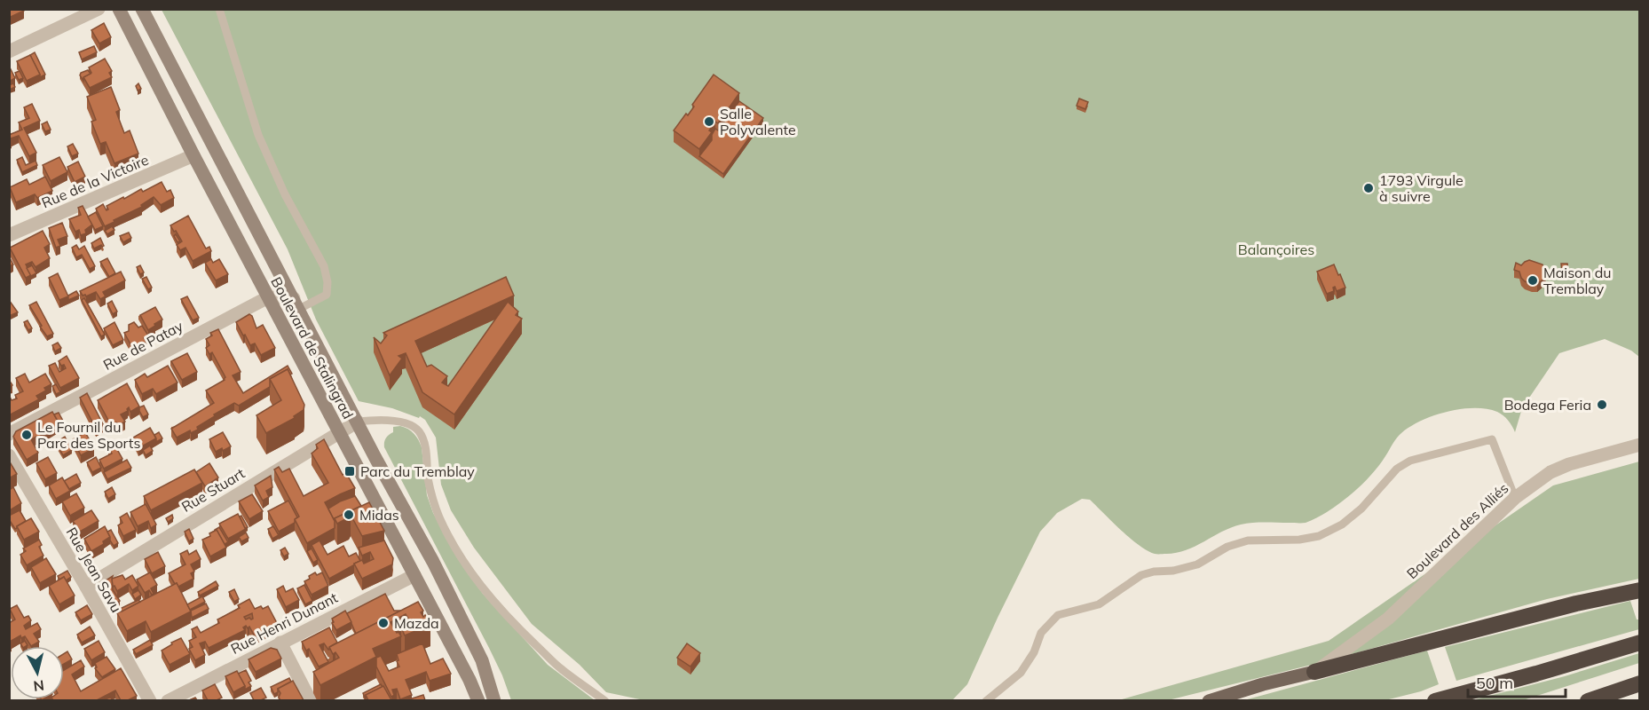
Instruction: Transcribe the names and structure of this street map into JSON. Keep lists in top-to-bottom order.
{
  "streets": {
    "main road": ["Boulevard de Stalingrad"],
    "street": [
      "Rue de la Victoire",
      "Rue de Patay",
      "Rue Stuart",
      "Boulevard des Alliés",
      "Rue Jean Savu",
      "Rue Henri Dunant"
    ]
  },
  "crossings": [
    ["Rue de la Victoire", "Boulevard de Stalingrad"],
    ["Rue de Patay", "Boulevard de Stalingrad"],
    ["Boulevard de Stalingrad", "Rue Stuart"],
    ["Boulevard de Stalingrad", "Rue Henri Dunant"],
    ["Rue Stuart", "Rue Jean Savu"]
  ],
  "parks": ["Balançoires"],
  "places": {
    "other": [
      "Salle Polyvalente",
      "1793 Virgule à suivre",
      "Maison du Tremblay",
      "Bodega Feria",
      "Le Fournil du Parc des Sports",
      "Midas",
      "Mazda"
    ],
    "transit": ["Parc du Tremblay"]
  },
  "scale_bar": "50 m",
  "north": "bottom"
}
